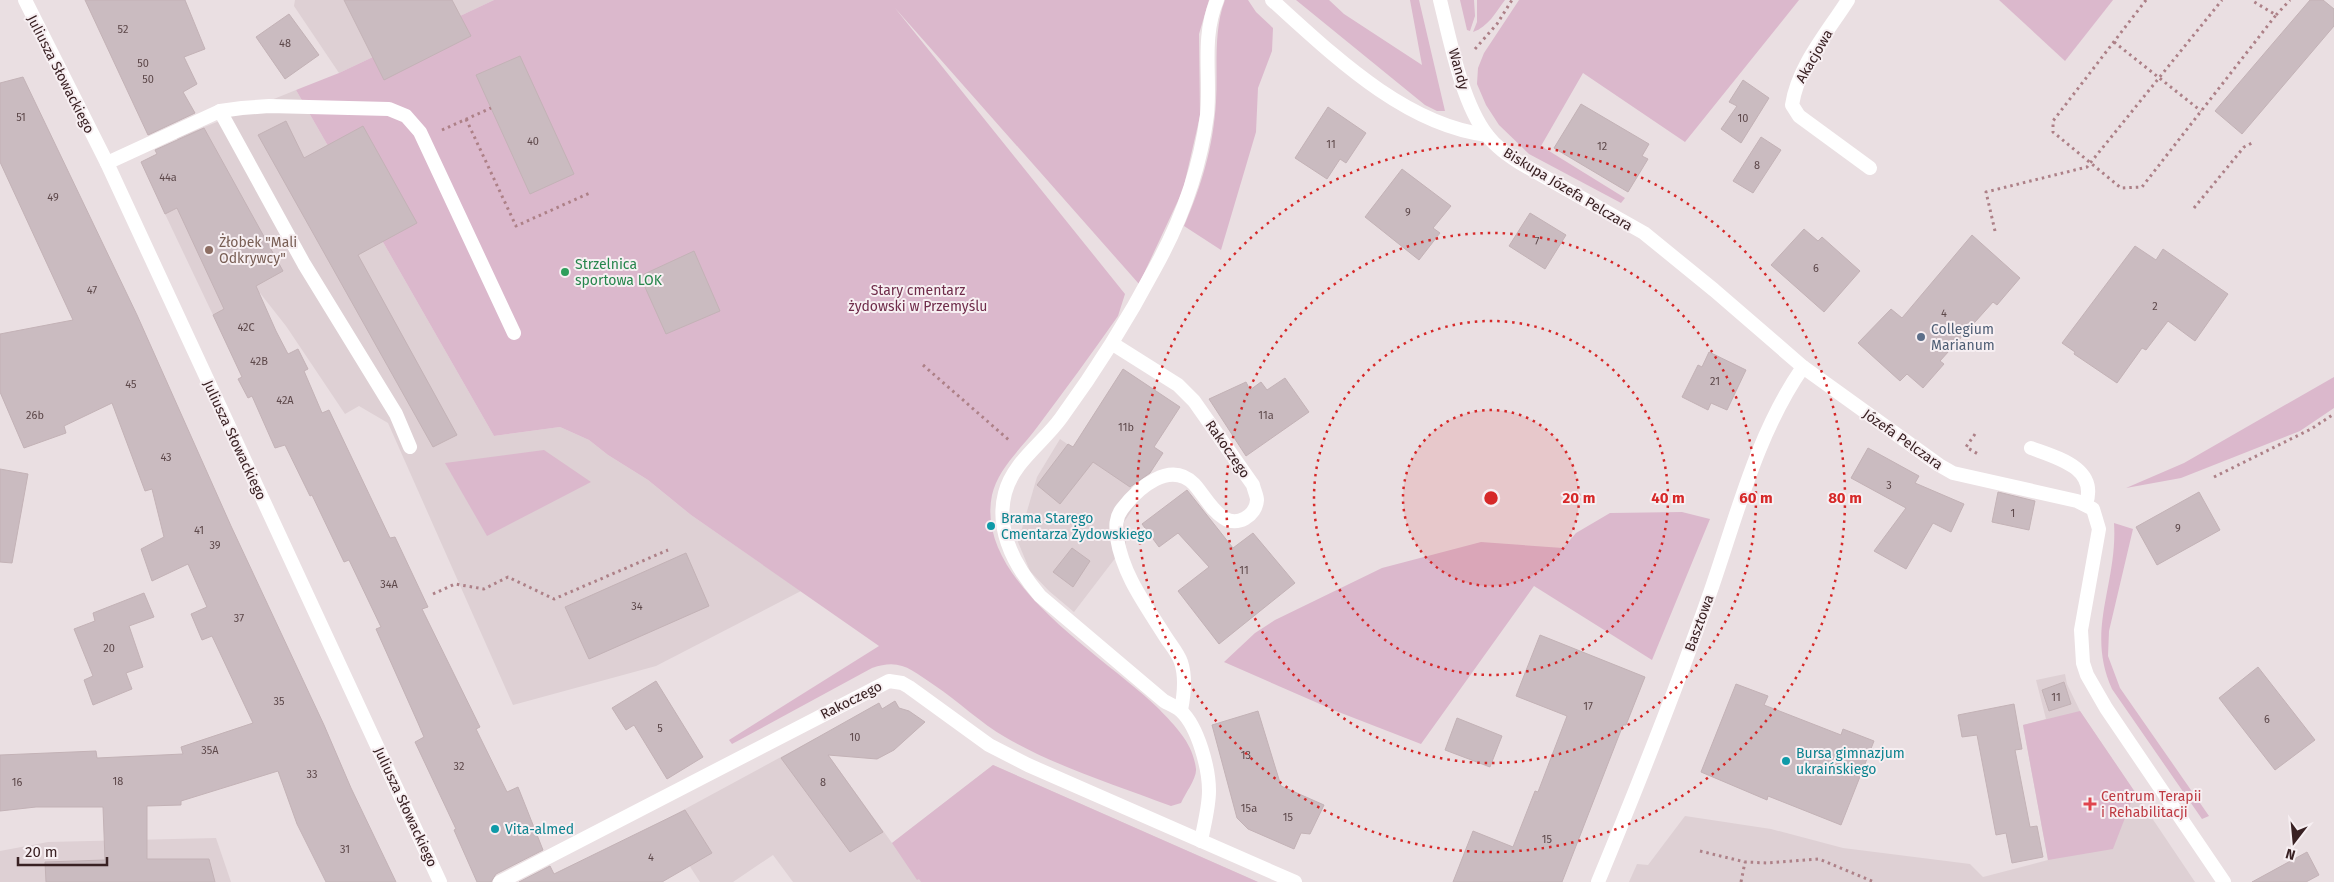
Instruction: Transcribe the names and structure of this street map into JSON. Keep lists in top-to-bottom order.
{
  "streets": {
    "street": [
      "Akacjowa",
      "Wandy",
      "Juliusza Słowackiego",
      "Biskupa Józefa Pelczara",
      "Józefa Pelczara",
      "Rakoczego",
      "Basztowa"
    ]
  },
  "crossings": [
    ["Wandy", "Biskupa Józefa Pelczara"],
    ["Biskupa Józefa Pelczara", "Józefa Pelczara"],
    ["Biskupa Józefa Pelczara", "Basztowa"],
    ["Józefa Pelczara", "Basztowa"]
  ],
  "parks": ["Stary cmentarz żydowski w Przemyślu"],
  "places": {
    "other": [
      "Żłobek \"Mali Odkrywcy\"",
      "Strzelnica sportowa LOK",
      "Collegium Marianum",
      "Brama Starego Cmentarza Żydowskiego",
      "Bursa gimnazjum ukraińskiego",
      "Vita-almed"
    ],
    "health": ["Centrum Terapii i Rehabilitacji"]
  },
  "house_numbers": [
    "52",
    "48",
    "50",
    "50",
    "51",
    "10",
    "40",
    "11",
    "12",
    "8",
    "44a",
    "49",
    "9",
    "7",
    "6",
    "47",
    "2",
    "4",
    "42C",
    "42B",
    "21",
    "45",
    "42A",
    "26b",
    "11a",
    "11b",
    "43",
    "3",
    "1",
    "9",
    "41",
    "39",
    "11",
    "34A",
    "34",
    "37",
    "20",
    "11",
    "35",
    "17",
    "6",
    "5",
    "10",
    "35A",
    "13",
    "32",
    "33",
    "18",
    "16",
    "8",
    "15a",
    "15",
    "15",
    "31",
    "4"
  ],
  "scale_bar": "20 m",
  "north": "bottom",
  "rings": [
    "20 m",
    "40 m",
    "60 m",
    "80 m"
  ]
}
